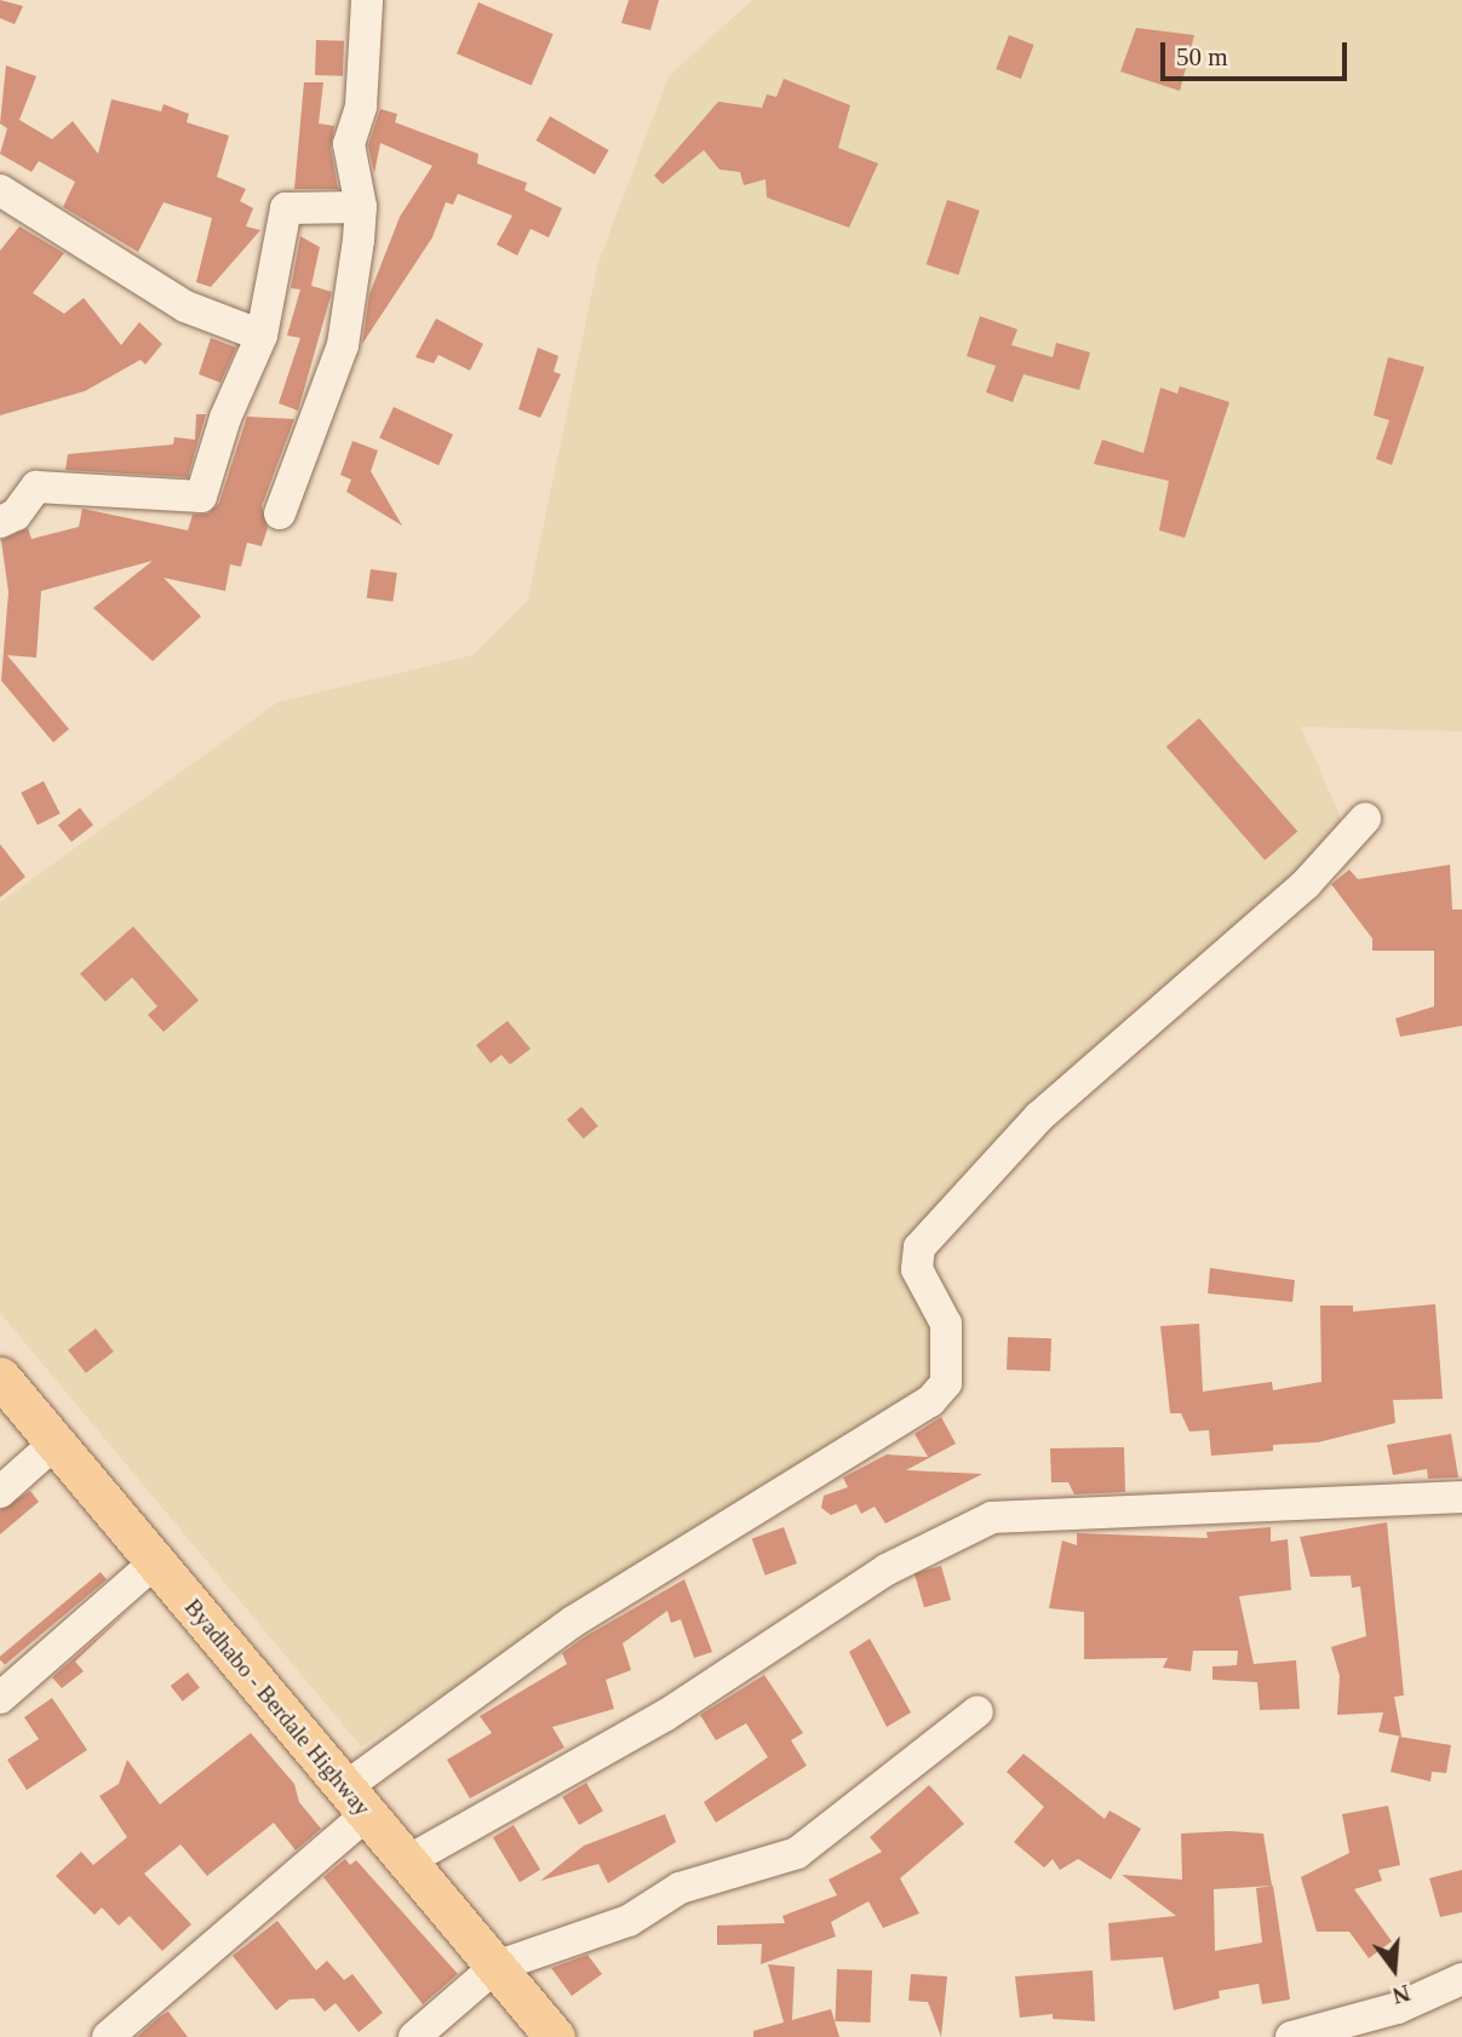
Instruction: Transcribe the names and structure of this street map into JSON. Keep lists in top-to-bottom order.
{
  "streets": {
    "main road": ["Byadhabo - Berdale Highway"]
  },
  "scale_bar": "50 m",
  "north": "bottom"
}
